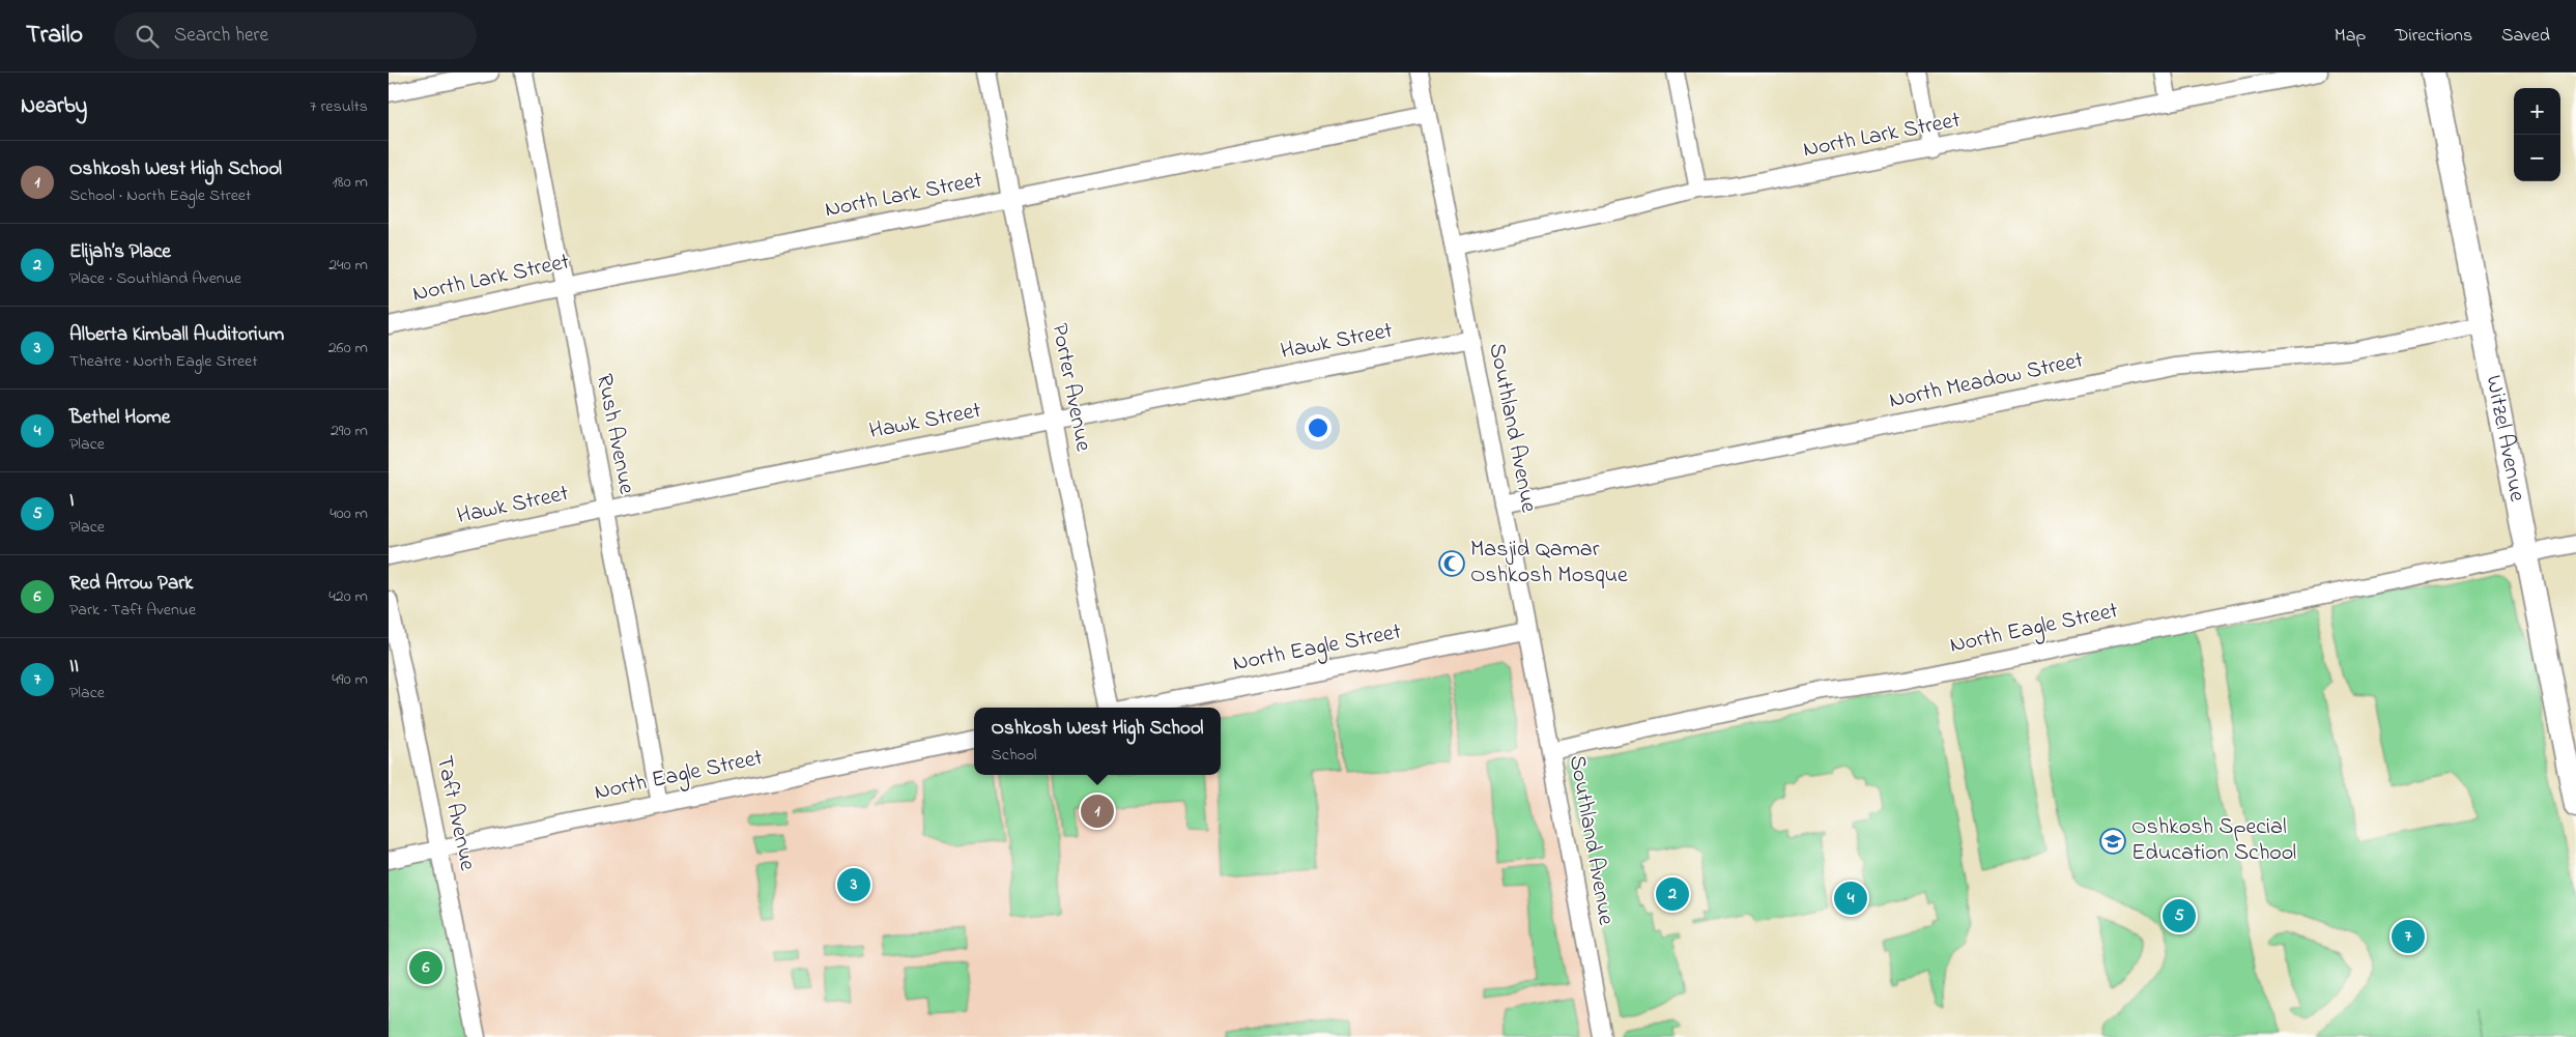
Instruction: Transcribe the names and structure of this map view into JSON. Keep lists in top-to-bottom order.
{
  "streets": {
    "main road": ["Witzel Avenue"],
    "street": [
      "North Lark Street",
      "Hawk Street",
      "North Meadow Street",
      "Porter Avenue",
      "Southland Avenue",
      "Rush Avenue",
      "North Eagle Street",
      "Taft Avenue"
    ]
  },
  "crossings": [
    ["North Lark Street", "Porter Avenue"],
    ["North Lark Street", "Southland Avenue"],
    ["North Lark Street", "Rush Avenue"],
    ["Hawk Street", "Porter Avenue"],
    ["Hawk Street", "Southland Avenue"],
    ["Hawk Street", "Rush Avenue"],
    ["North Meadow Street", "Southland Avenue"],
    ["North Meadow Street", "Witzel Avenue"],
    ["Southland Avenue", "North Eagle Street"],
    ["Rush Avenue", "North Eagle Street"],
    ["Witzel Avenue", "North Eagle Street"],
    ["North Eagle Street", "Taft Avenue"]
  ],
  "places": {
    "mosque": ["Masjid Qamar Oshkosh Mosque"],
    "school or university": ["Oshkosh Special Education School"]
  },
  "page": {
    "header": "Trailo",
    "search": "Search here",
    "nav": ["Map", "Directions", "Saved"],
    "heading": ["Nearby", "7 results"],
    "map_buttons": ["+", "−"],
    "list": [
      {
        "mark": "1",
        "name": "Oshkosh West High School",
        "note": "School · North Eagle Street",
        "value": "180 m"
      },
      {
        "mark": "2",
        "name": "Elijah’s Place",
        "note": "Place · Southland Avenue",
        "value": "240 m"
      },
      {
        "mark": "3",
        "name": "Alberta Kimball Auditorium",
        "note": "Theatre · North Eagle Street",
        "value": "260 m"
      },
      {
        "mark": "4",
        "name": "Bethel Home",
        "note": "Place",
        "value": "290 m"
      },
      {
        "mark": "5",
        "name": "I",
        "note": "Place",
        "value": "400 m"
      },
      {
        "mark": "6",
        "name": "Red Arrow Park",
        "note": "Park · Taft Avenue",
        "value": "420 m"
      },
      {
        "mark": "7",
        "name": "II",
        "note": "Place",
        "value": "490 m"
      }
    ],
    "popup": ["Oshkosh West High School", "School"],
    "pins": [
      "1",
      "3",
      "2",
      "4",
      "5",
      "7",
      "6"
    ]
  }
}
